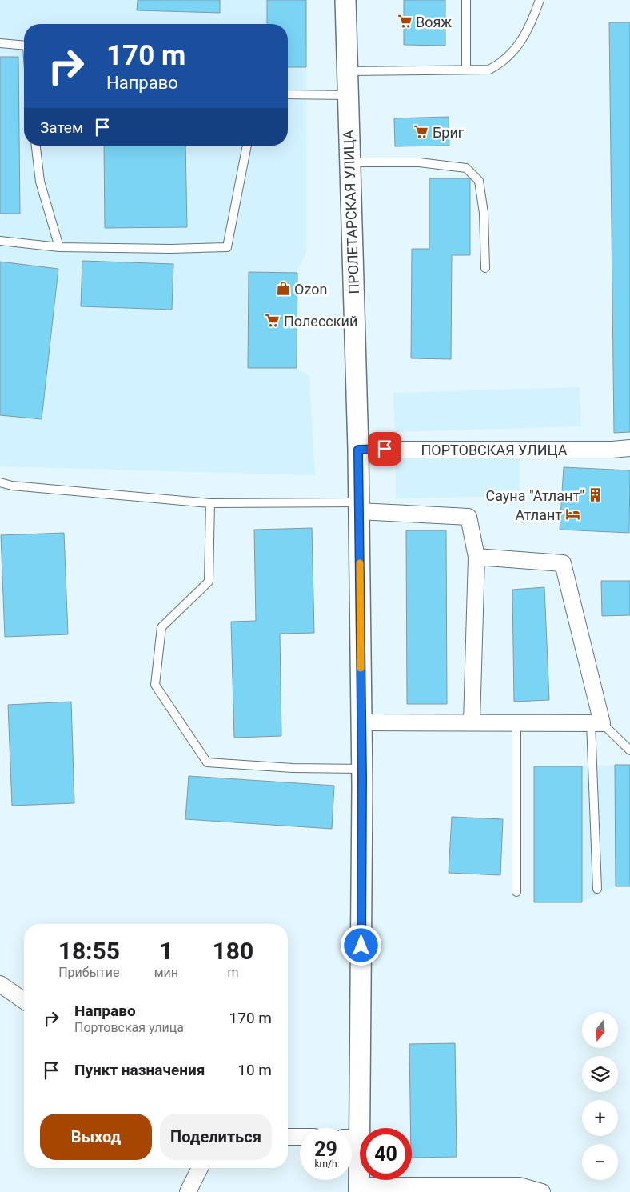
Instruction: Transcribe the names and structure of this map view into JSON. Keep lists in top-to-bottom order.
{
  "streets": {
    "street": ["ПРОЛЕТАРСКАЯ УЛИЦА", "ПОРТОВСКАЯ УЛИЦА"]
  },
  "crossings": [
    ["ПРОЛЕТАРСКАЯ УЛИЦА", "ПОРТОВСКАЯ УЛИЦА"]
  ],
  "places": {
    "supermarket": ["Вояж", "Бриг", "Полесский"],
    "shop": ["Ozon"],
    "building": ["Сауна \"Атлант\""],
    "hotel": ["Атлант"]
  },
  "north": "bottom",
  "page": {
    "turn": ["170 m", "Направо"],
    "then": "Затем",
    "eta": [
      "18:55",
      "Прибытие",
      "1",
      "мин",
      "180",
      "m"
    ],
    "list": [
      {
        "name": "Направо",
        "note": "Портовская улица",
        "value": "170 m"
      },
      {
        "name": "Пункт назначения",
        "value": "10 m"
      }
    ],
    "map_buttons": ["+", "−"],
    "buttons": ["Выход", "Поделиться"],
    "speed": "29 km/h",
    "limit": "40"
  }
}
